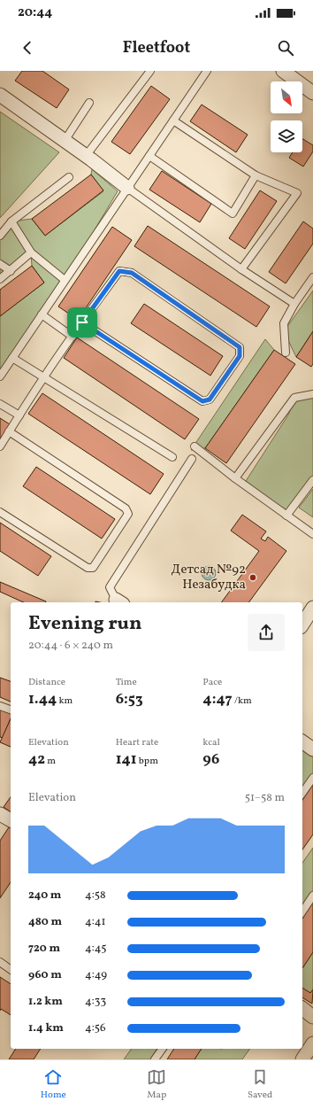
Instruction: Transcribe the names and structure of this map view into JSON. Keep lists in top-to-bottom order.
{
  "places": ["Детсад №92 Незабудка"],
  "north": "bottom right",
  "page": {
    "status": "20:44",
    "header": "Fleetfoot",
    "heading": ["Evening run", "20:44 · 6 × 240 m"],
    "stats": [
      ["Distance", "1.44 km"],
      ["Time", "6:53"],
      ["Pace", "4:47 /km"],
      ["Elevation", "42 m"],
      ["Heart rate", "141 bpm"],
      ["kcal", "96"]
    ],
    "chart": ["Elevation", "51–58 m"],
    "list": [
      {
        "name": "240 m",
        "note": "4:58"
      },
      {
        "name": "480 m",
        "note": "4:41"
      },
      {
        "name": "720 m",
        "note": "4:45"
      },
      {
        "name": "960 m",
        "note": "4:49"
      },
      {
        "name": "1.2 km",
        "note": "4:33"
      },
      {
        "name": "1.4 km",
        "note": "4:56"
      }
    ],
    "tabs": ["Home", "Map", "Saved"]
  }
}
